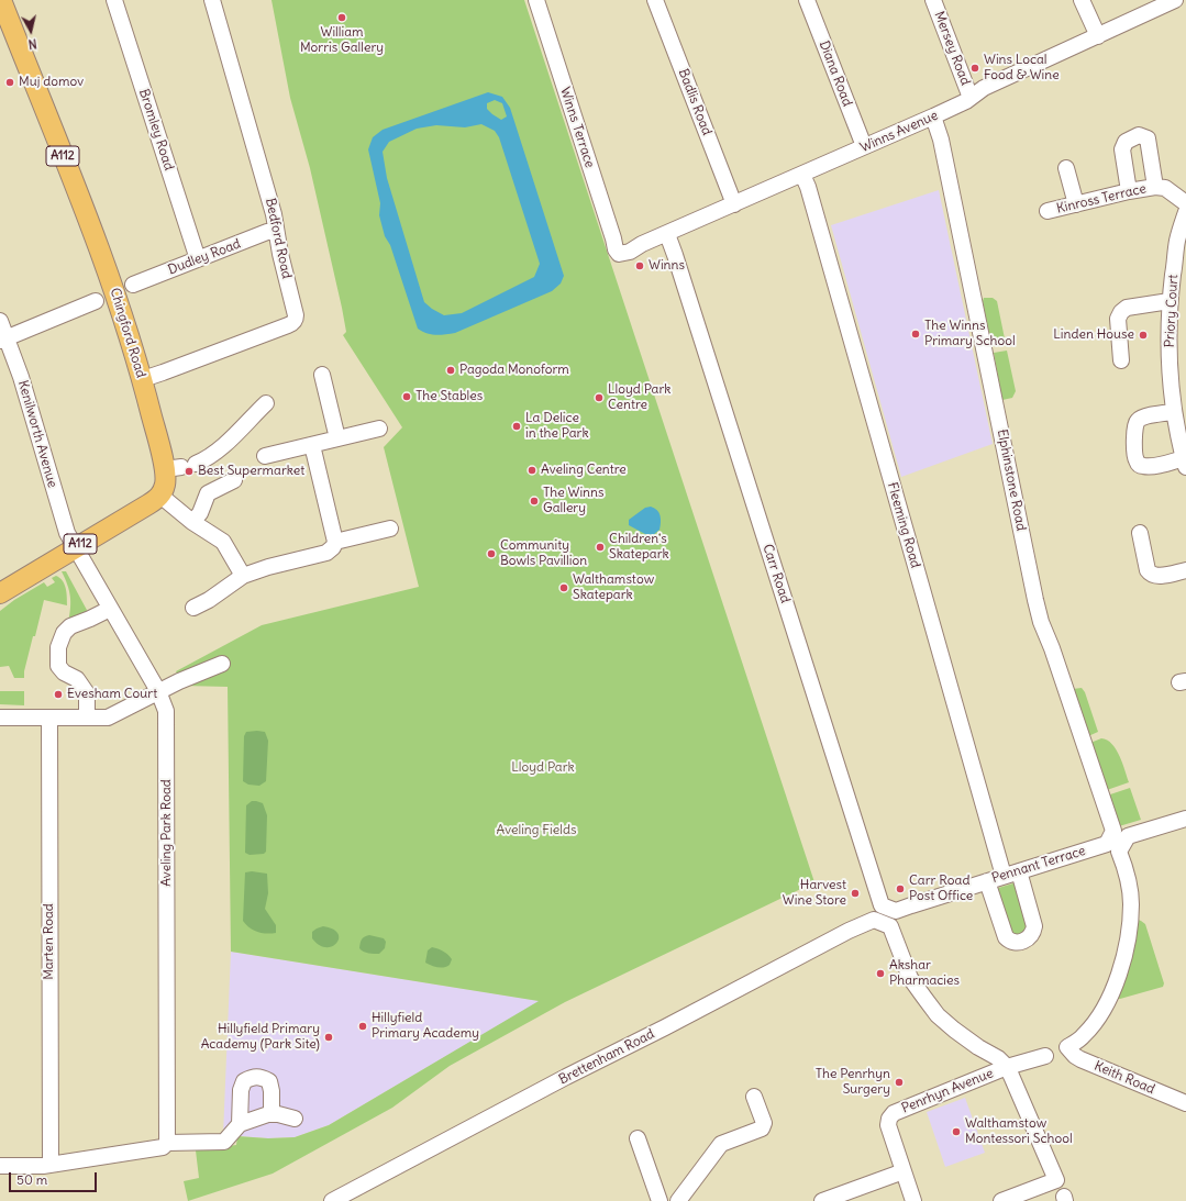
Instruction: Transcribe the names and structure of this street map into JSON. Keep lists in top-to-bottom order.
{
  "streets": {
    "main road": ["A112", "Chingford Road"],
    "street": [
      "Mersey Road",
      "Diana Road",
      "Badlis Road",
      "Winns Terrace",
      "Bromley Road",
      "Winns Avenue",
      "Kinross Terrace",
      "Bedford Road",
      "Dudley Road",
      "Priory Court",
      "Kenilworth Avenue",
      "Elphinstone Road",
      "Fleeming Road",
      "Carr Road",
      "Aveling Park Road",
      "Pennant Terrace",
      "Marten Road",
      "Brettenham Road",
      "Keith Road",
      "Penrhyn Avenue"
    ]
  },
  "crossings": [
    ["Mersey Road", "Winns Avenue"],
    ["Diana Road", "Winns Avenue"],
    ["Badlis Road", "Winns Avenue"],
    ["Winns Terrace", "Winns Avenue"],
    ["Bromley Road", "Dudley Road"],
    ["Winns Avenue", "Elphinstone Road"],
    ["Winns Avenue", "Fleeming Road"],
    ["Winns Avenue", "Carr Road"],
    ["A112", "Chingford Road"],
    ["A112", "Kenilworth Avenue"],
    ["A112", "Aveling Park Road"],
    ["Bedford Road", "Dudley Road"],
    ["Bedford Road", "Chingford Road"],
    ["Kenilworth Avenue", "Aveling Park Road"],
    ["Elphinstone Road", "Pennant Terrace"],
    ["Elphinstone Road", "Keith Road"],
    ["Fleeming Road", "Pennant Terrace"],
    ["Carr Road", "Pennant Terrace"],
    ["Brettenham Road", "Penrhyn Avenue"]
  ],
  "parks": ["Lloyd Park", "Aveling Fields"],
  "places": [
    "William Morris Gallery",
    "Wins Local Food & Wine",
    "Muj domov",
    "Winns",
    "The Winns Primary School",
    "Linden House",
    "Pagoda Monoform",
    "The Stables",
    "Lloyd Park Centre",
    "La Delice in the Park",
    "Aveling Centre",
    "Best Supermarket",
    "The Winns Gallery",
    "Children's Skatepark",
    "Community Bowls Pavillion",
    "Walthamstow Skatepark",
    "Evesham Court",
    "Carr Road Post Office",
    "Harvest Wine Store",
    "Akshar Pharmacies",
    "Hillyfield Primary Academy",
    "Hillyfield Primary Academy (Park Site)",
    "The Penrhyn Surgery",
    "Walthamstow Montessori School"
  ],
  "scale_bar": "50 m",
  "north": "bottom"
}
